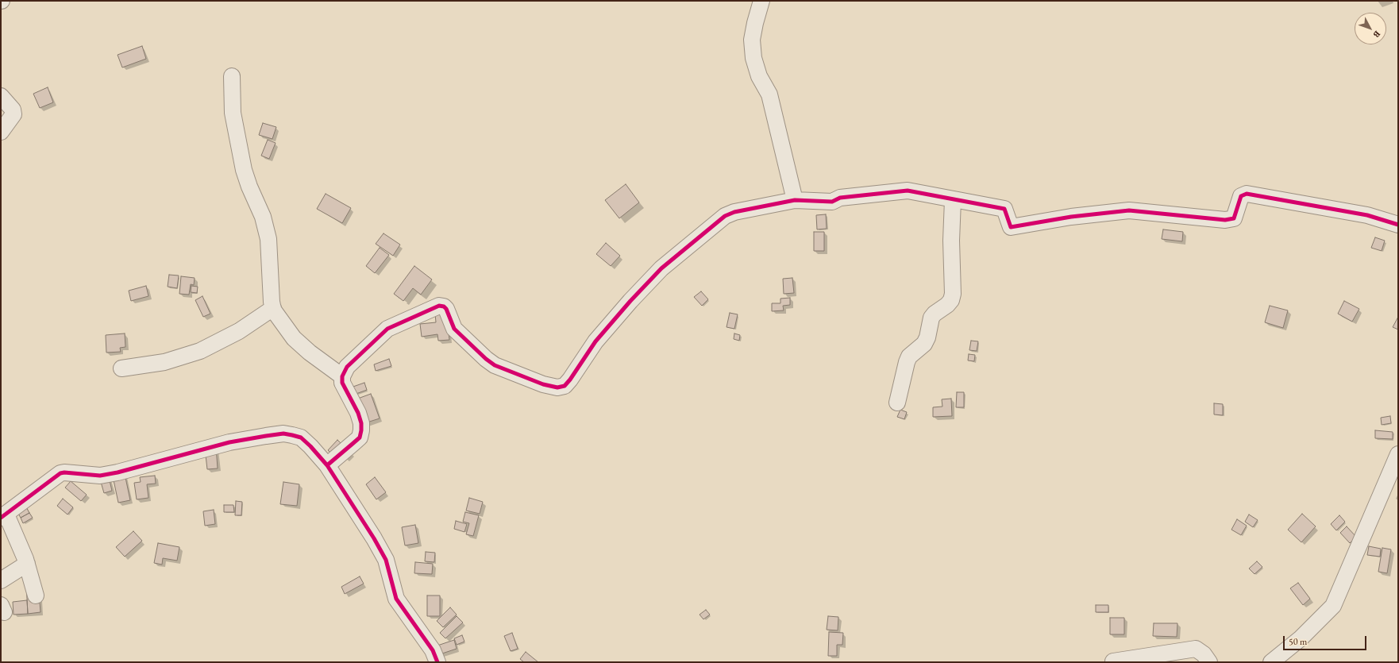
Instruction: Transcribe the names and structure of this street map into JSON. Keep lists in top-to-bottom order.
{
  "scale_bar": "50 m",
  "north": "bottom right"
}
